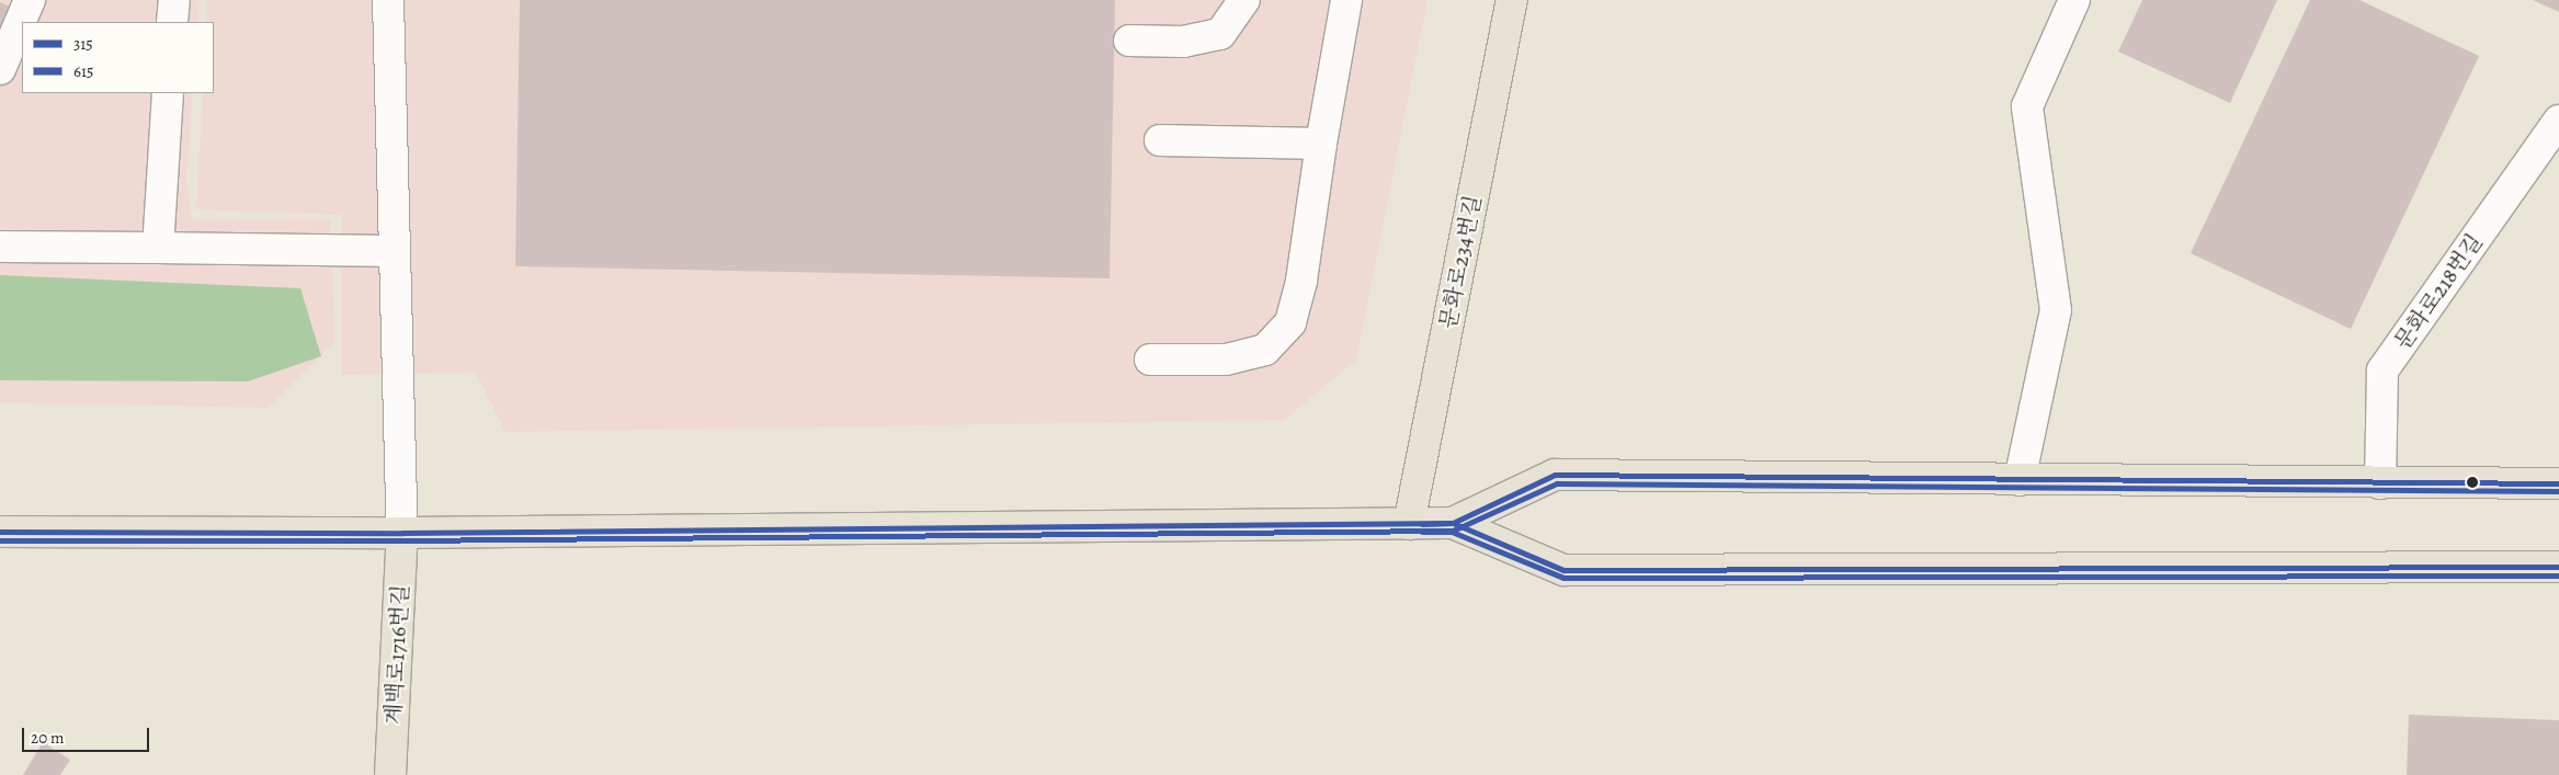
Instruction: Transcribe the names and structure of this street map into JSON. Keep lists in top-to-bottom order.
{
  "streets": {
    "main road": ["문화로234번길", "계백로1716번길"],
    "street": ["문화로218번길"]
  },
  "lines": ["transit line 315", "transit line 615"],
  "legend": ["315", "615"],
  "scale_bar": "20 m"
}
